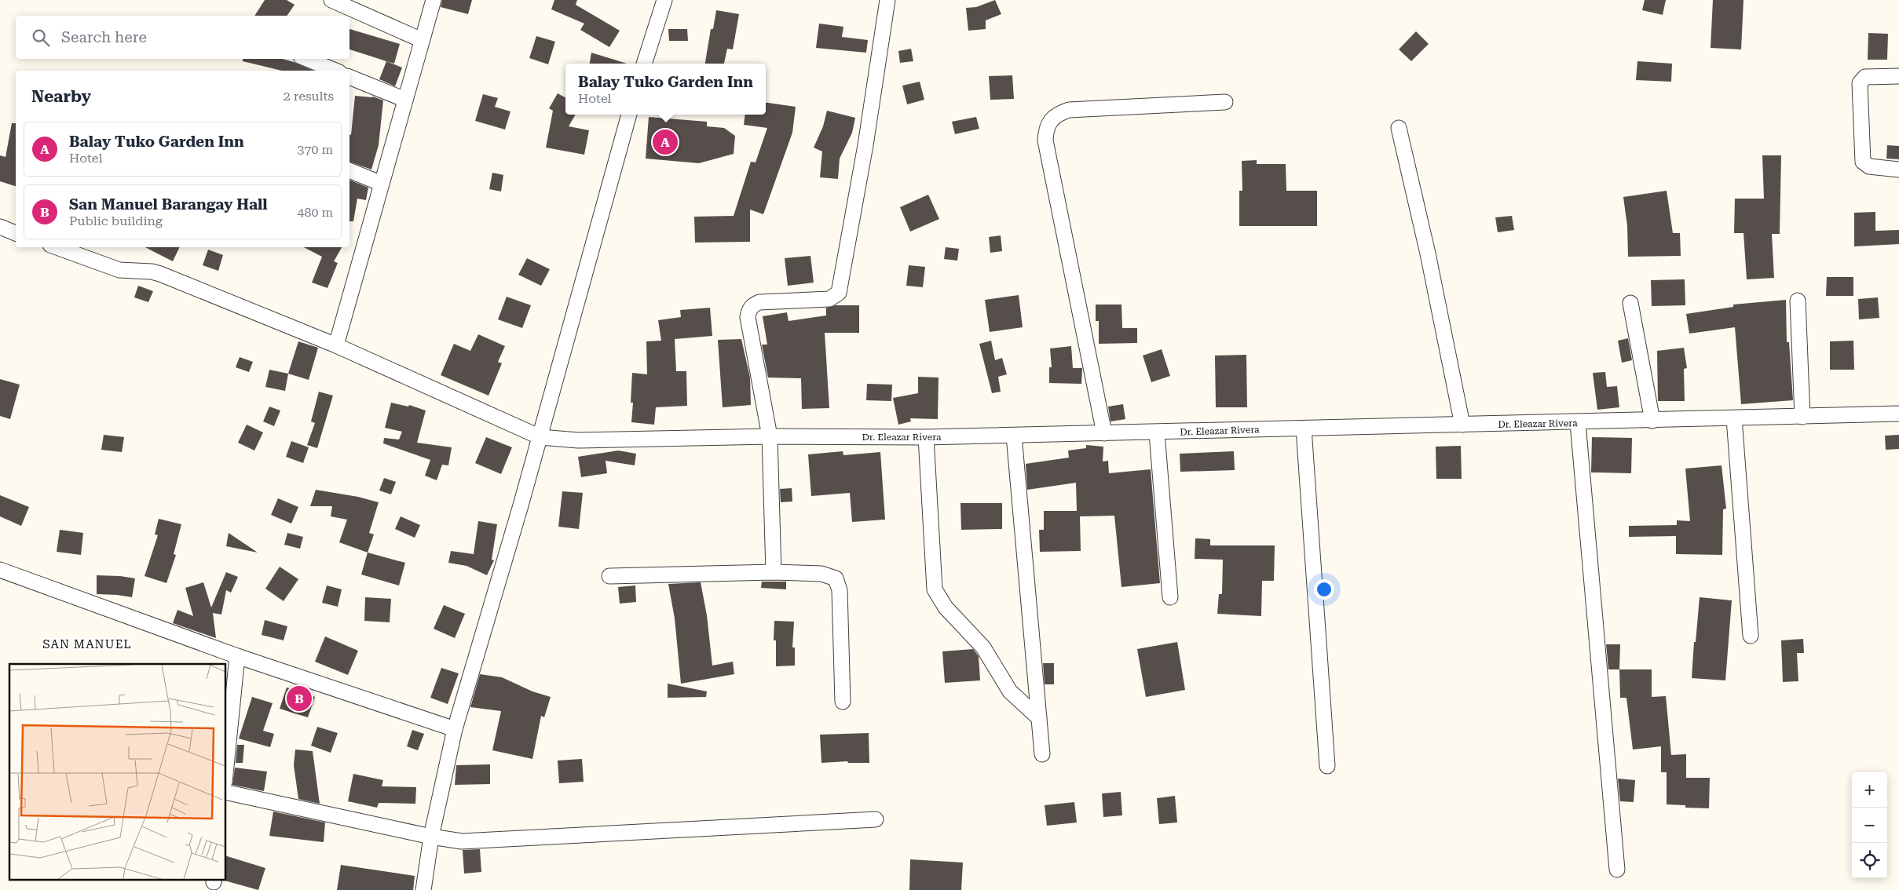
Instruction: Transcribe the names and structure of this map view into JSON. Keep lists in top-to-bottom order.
{
  "streets": {
    "street": ["Dr. Eleazar Rivera"]
  },
  "districts": ["SAN MANUEL"],
  "page": {
    "search": "Search here",
    "popup": ["Balay Tuko Garden Inn", "Hotel"],
    "heading": ["Nearby", "2 results"],
    "list": [
      {
        "mark": "A",
        "name": "Balay Tuko Garden Inn",
        "note": "Hotel",
        "value": "370 m"
      },
      {
        "mark": "B",
        "name": "San Manuel Barangay Hall",
        "note": "Public building",
        "value": "480 m"
      }
    ],
    "pins": ["A", "B"],
    "map_buttons": ["+", "−"]
  }
}
